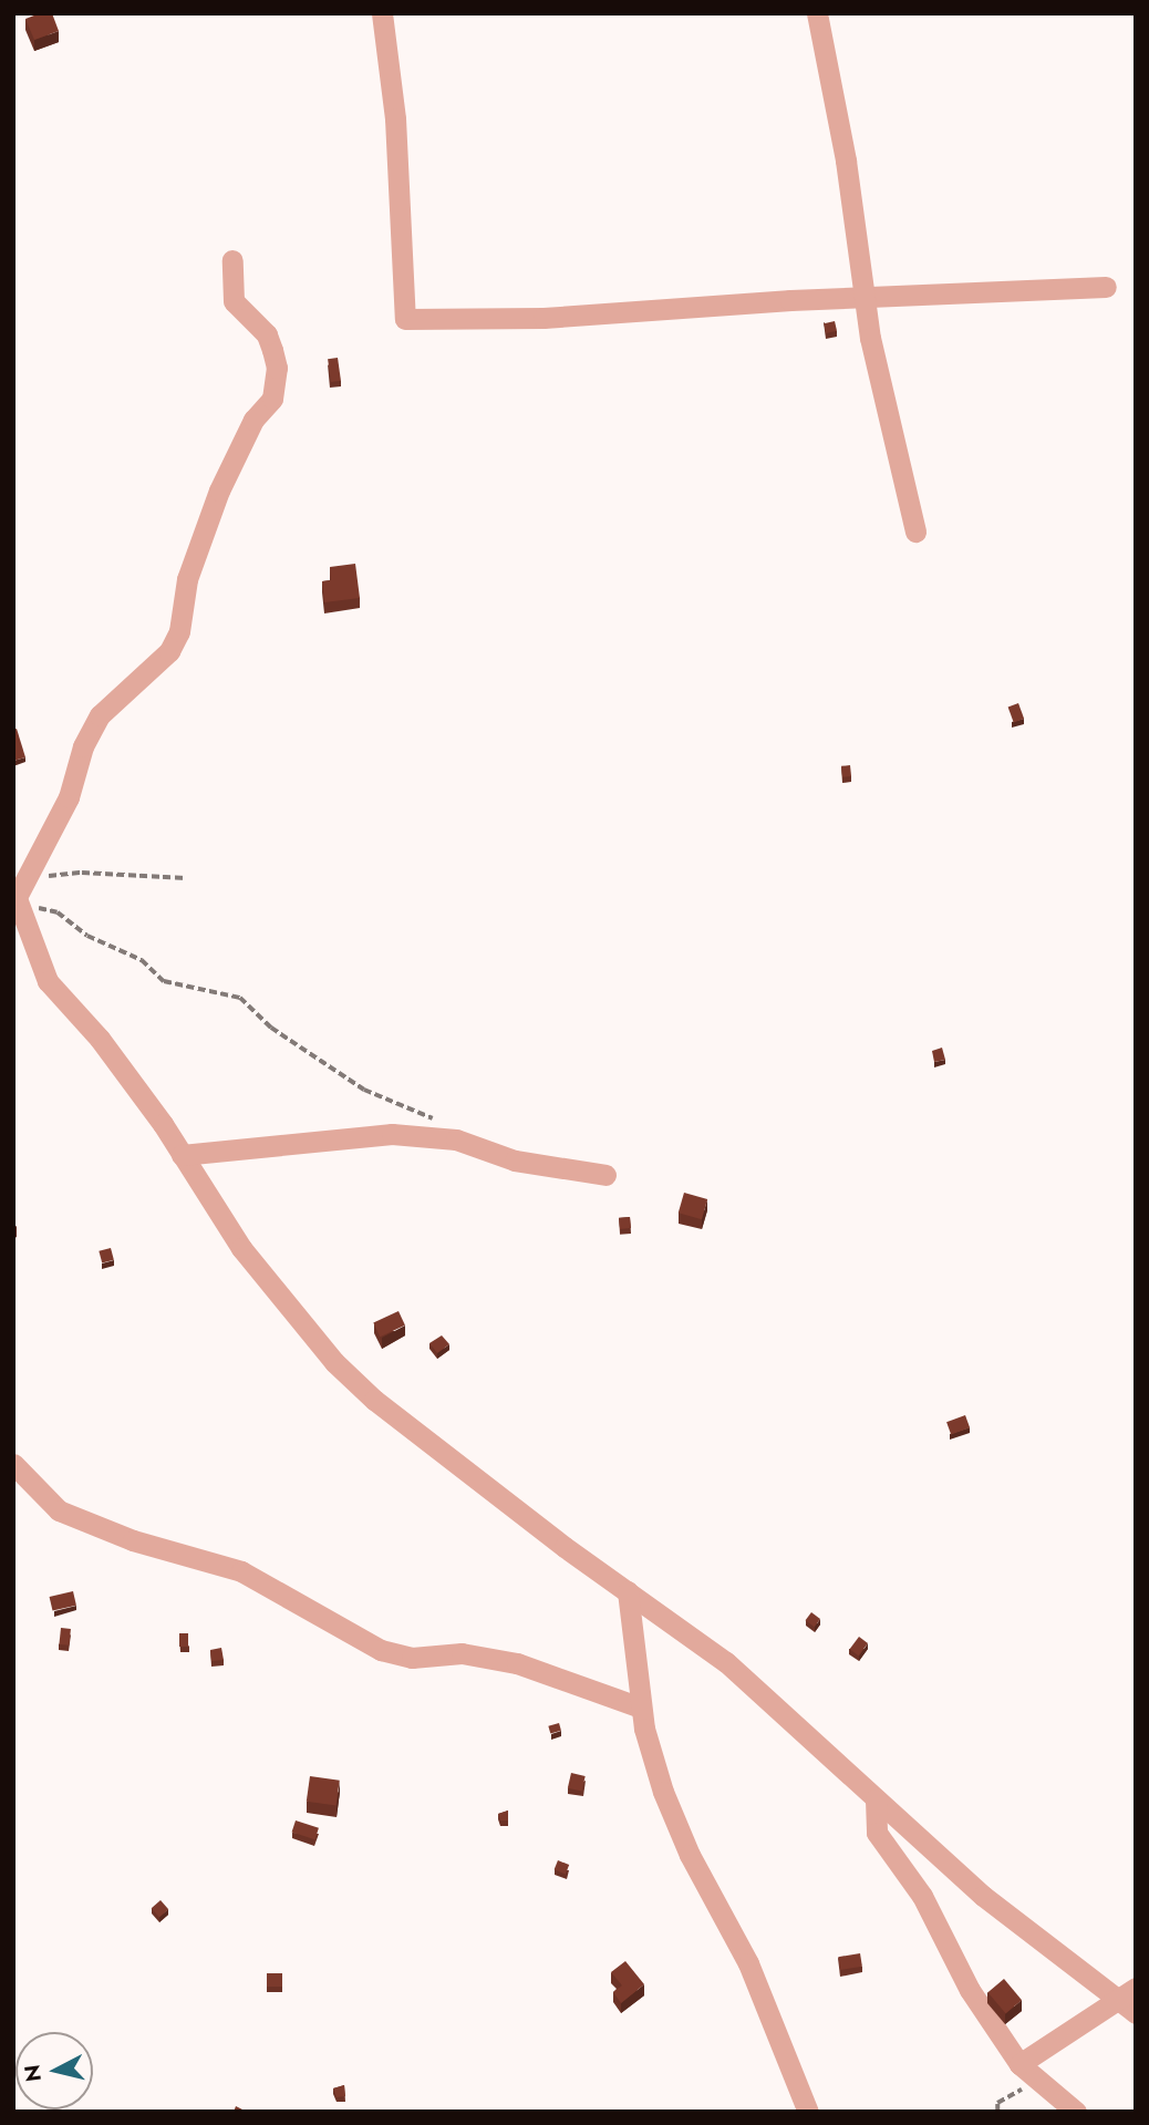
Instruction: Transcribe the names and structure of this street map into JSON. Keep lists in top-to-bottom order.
{
  "north": "left"
}
